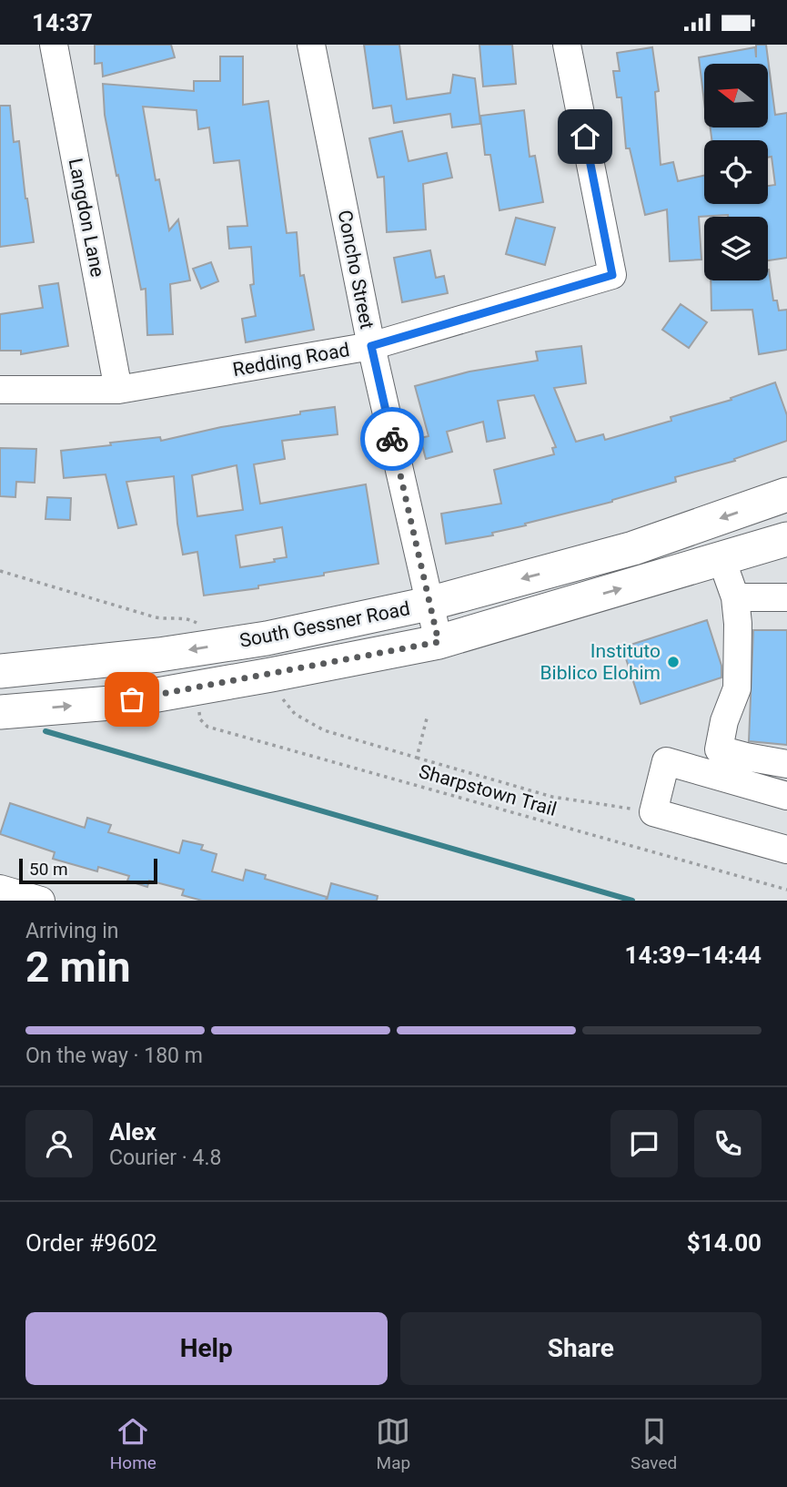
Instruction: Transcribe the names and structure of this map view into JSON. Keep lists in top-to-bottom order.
{
  "streets": {
    "main road": ["South Gessner Road"],
    "street": ["Langdon Lane", "Concho Street", "Redding Road"],
    "path": ["Sharpstown Trail"]
  },
  "crossings": [
    ["Langdon Lane", "Redding Road"],
    ["Concho Street", "Redding Road"],
    ["Concho Street", "South Gessner Road"]
  ],
  "places": ["Instituto Biblico Elohim"],
  "scale_bar": "50 m",
  "north": "left",
  "page": {
    "status": "14:37",
    "scale": "50 m",
    "heading": ["2 min", "Arriving in", "14:39–14:44"],
    "panel": [
      "Alex",
      "Courier · 4.8",
      "Order #9602",
      "$14.00"
    ],
    "bar": "On the way · 180 m",
    "buttons": ["Help", "Share"],
    "tabs": ["Home", "Map", "Saved"]
  }
}
